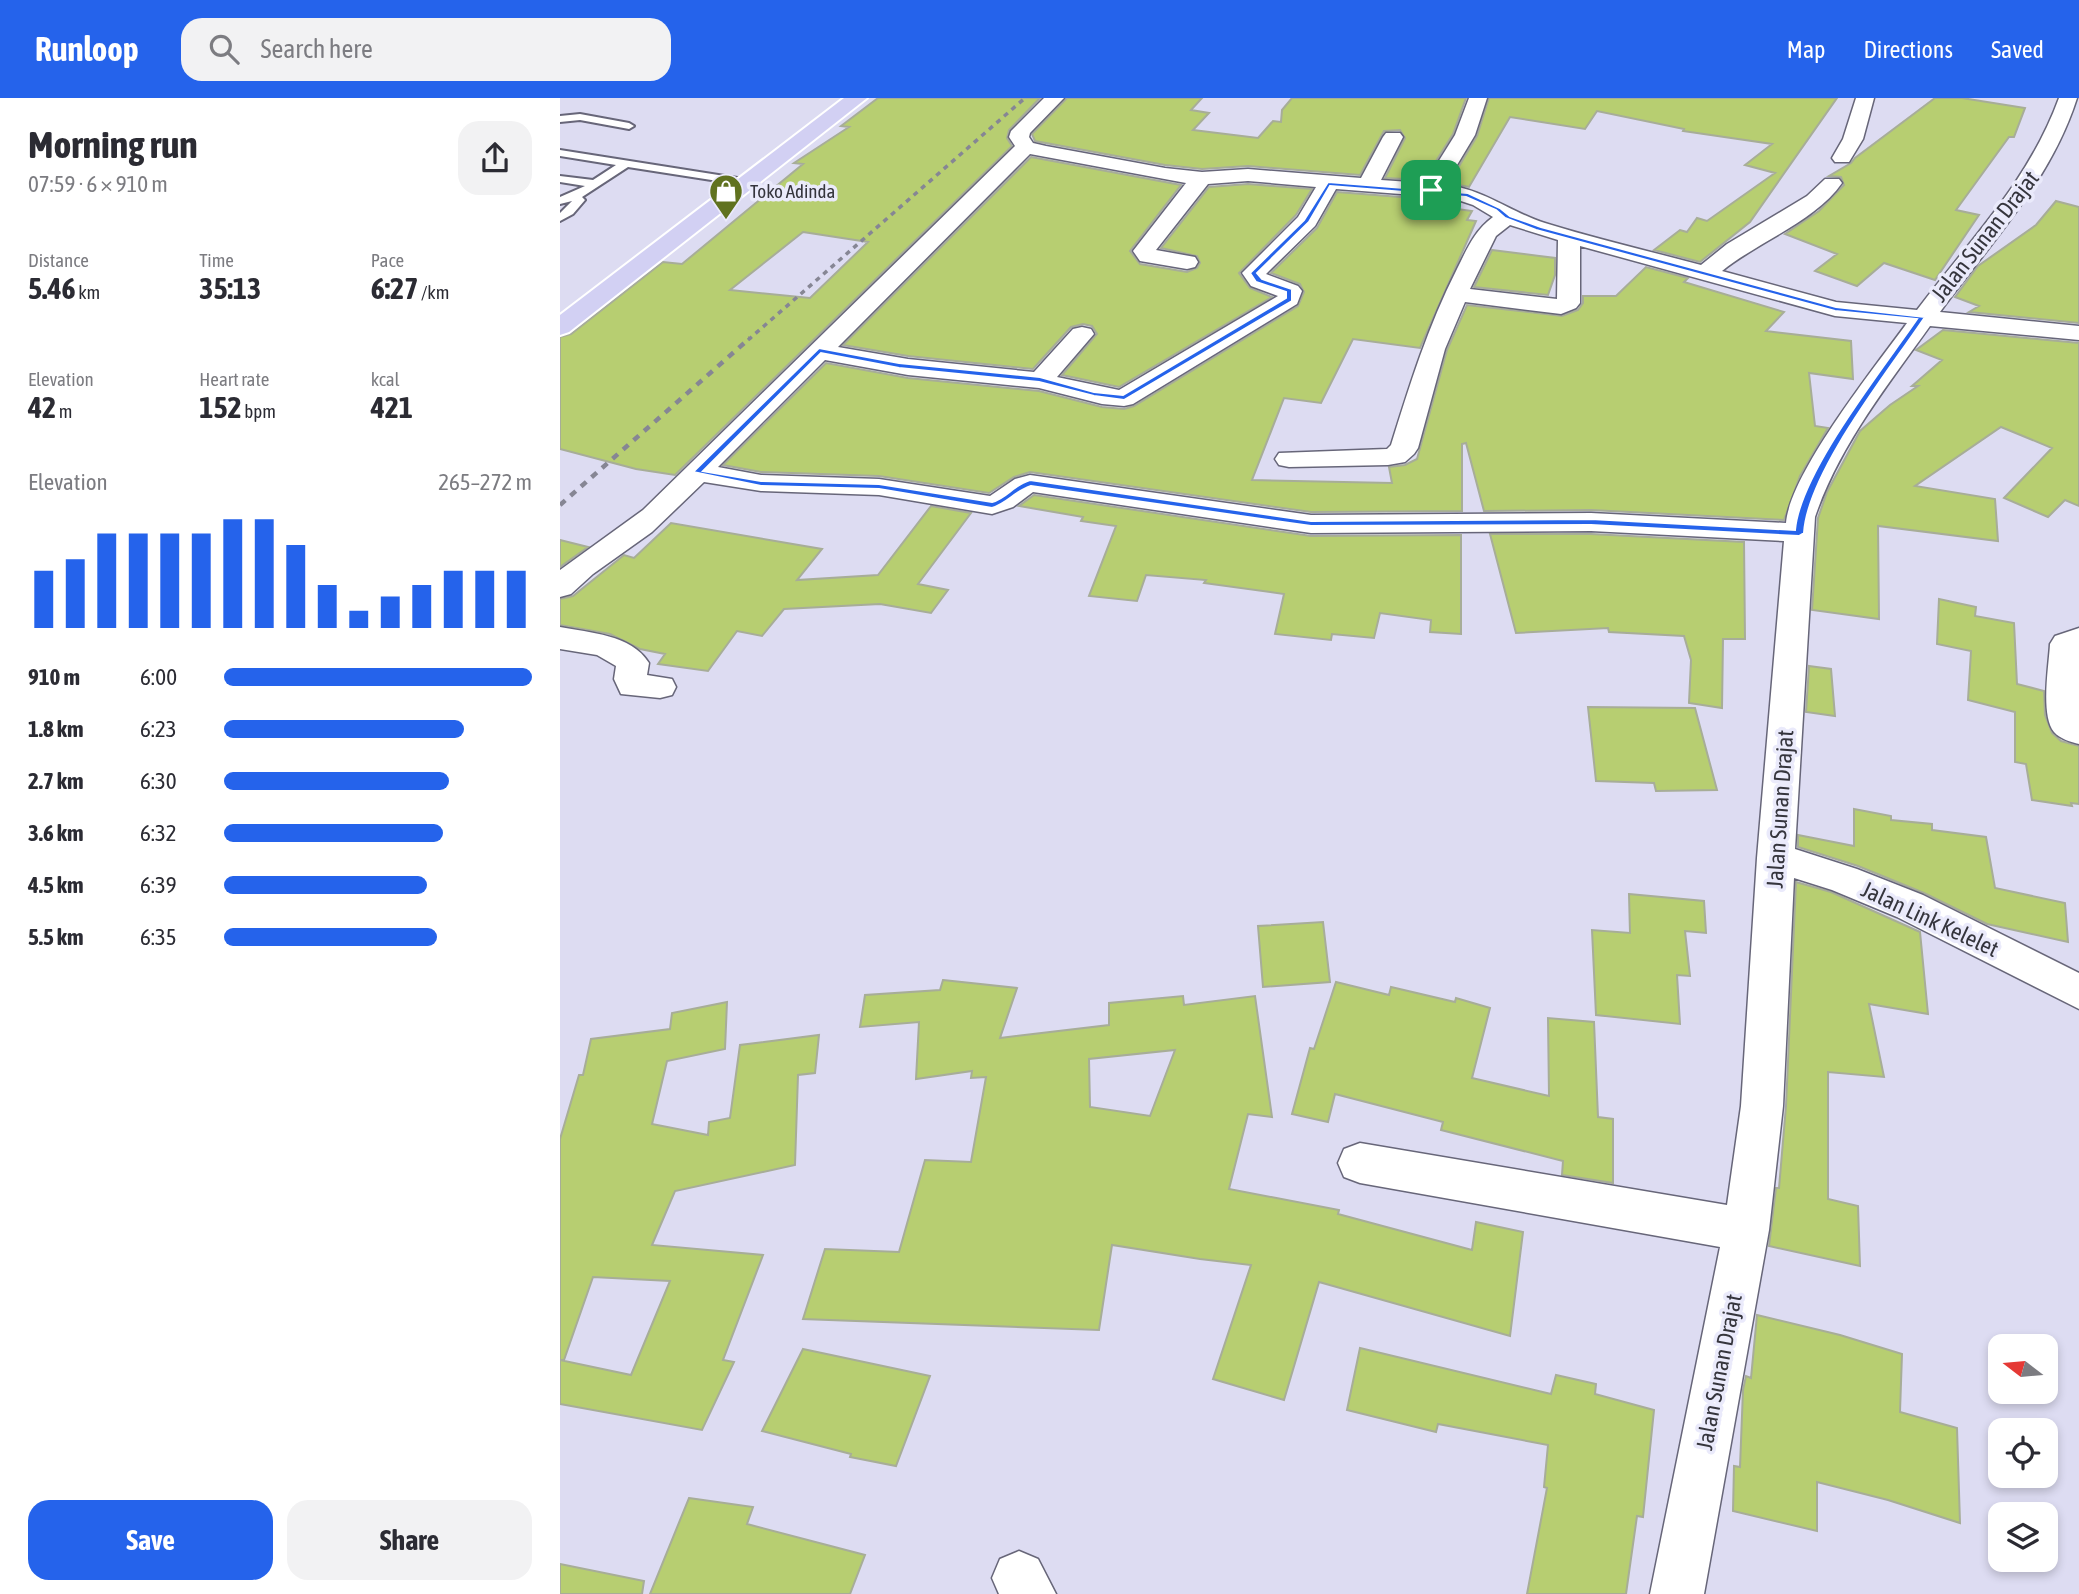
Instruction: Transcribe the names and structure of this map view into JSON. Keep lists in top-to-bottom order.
{
  "streets": {
    "street": ["Jalan Sunan Drajat", "Jalan Link Kelelet"]
  },
  "crossings": [
    ["Jalan Sunan Drajat", "Jalan Link Kelelet"]
  ],
  "places": {
    "shop": ["Toko Adinda"]
  },
  "north": "left",
  "page": {
    "header": "Runloop",
    "search": "Search here",
    "nav": ["Map", "Directions", "Saved"],
    "heading": ["Morning run", "07:59 · 6 × 910 m"],
    "stats": [
      ["Distance", "5.46 km"],
      ["Time", "35:13"],
      ["Pace", "6:27 /km"],
      ["Elevation", "42 m"],
      ["Heart rate", "152 bpm"],
      ["kcal", "421"]
    ],
    "chart": ["Elevation", "265–272 m"],
    "list": [
      {
        "name": "910 m",
        "note": "6:00"
      },
      {
        "name": "1.8 km",
        "note": "6:23"
      },
      {
        "name": "2.7 km",
        "note": "6:30"
      },
      {
        "name": "3.6 km",
        "note": "6:32"
      },
      {
        "name": "4.5 km",
        "note": "6:39"
      },
      {
        "name": "5.5 km",
        "note": "6:35"
      }
    ],
    "buttons": ["Save", "Share"]
  }
}
